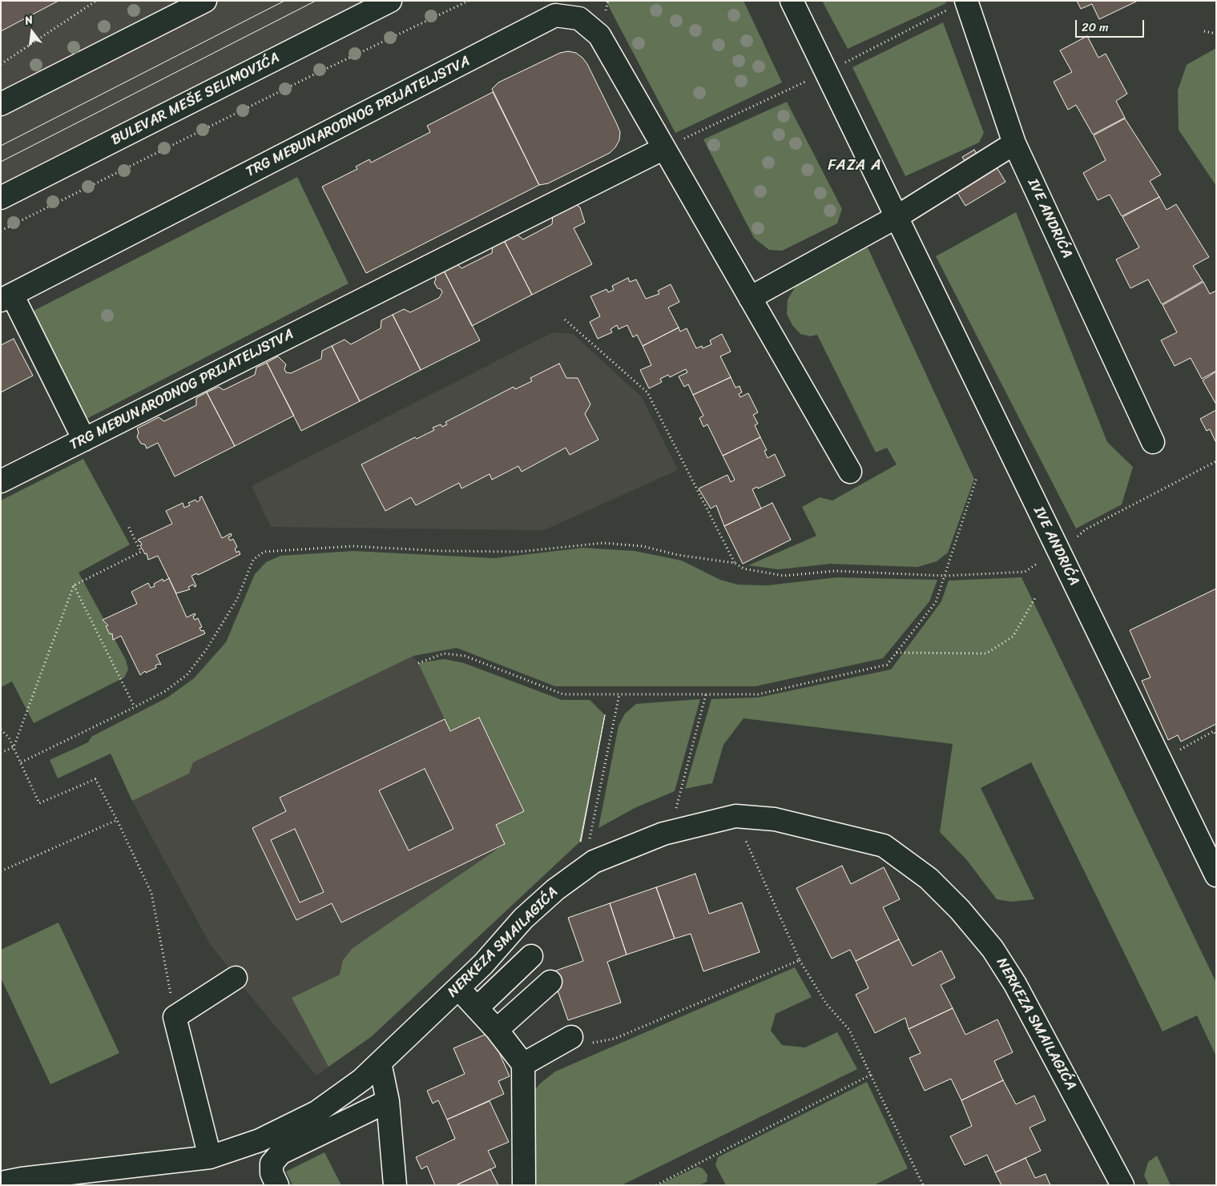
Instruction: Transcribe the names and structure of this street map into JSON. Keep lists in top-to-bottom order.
{
  "streets": {
    "main road": [
      "BULEVAR MEŠE SELIMOVIĆA",
      "TRG MEĐUNARODNOG PRIJATELJSTVA",
      "IVE ANDRIĆA",
      "NERKEZA SMAILAGIĆA"
    ]
  },
  "districts": ["FAZA A"],
  "scale_bar": "20 m",
  "north": "top"
}
